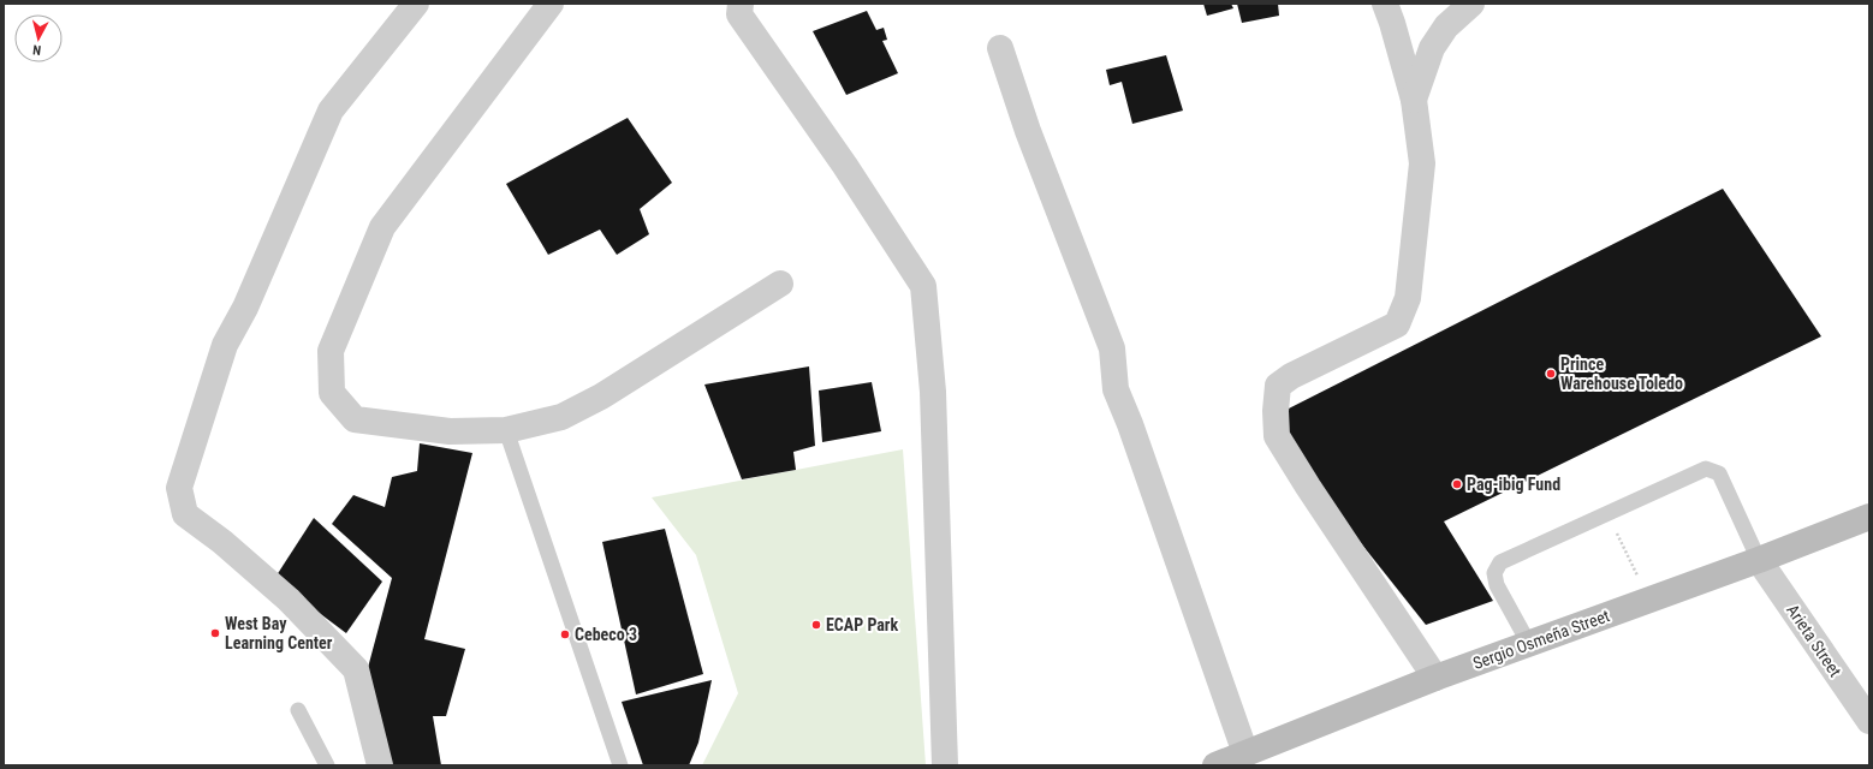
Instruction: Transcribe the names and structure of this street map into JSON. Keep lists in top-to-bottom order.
{
  "streets": {
    "main road": ["Sergio Osmeña Street"],
    "street": ["Arieta Street"]
  },
  "crossings": [
    ["Sergio Osmeña Street", "Arieta Street"]
  ],
  "places": [
    "Prince Warehouse Toledo",
    "Pag-ibig Fund",
    "ECAP Park",
    "West Bay Learning Center",
    "Cebeco 3"
  ],
  "north": "bottom"
}
